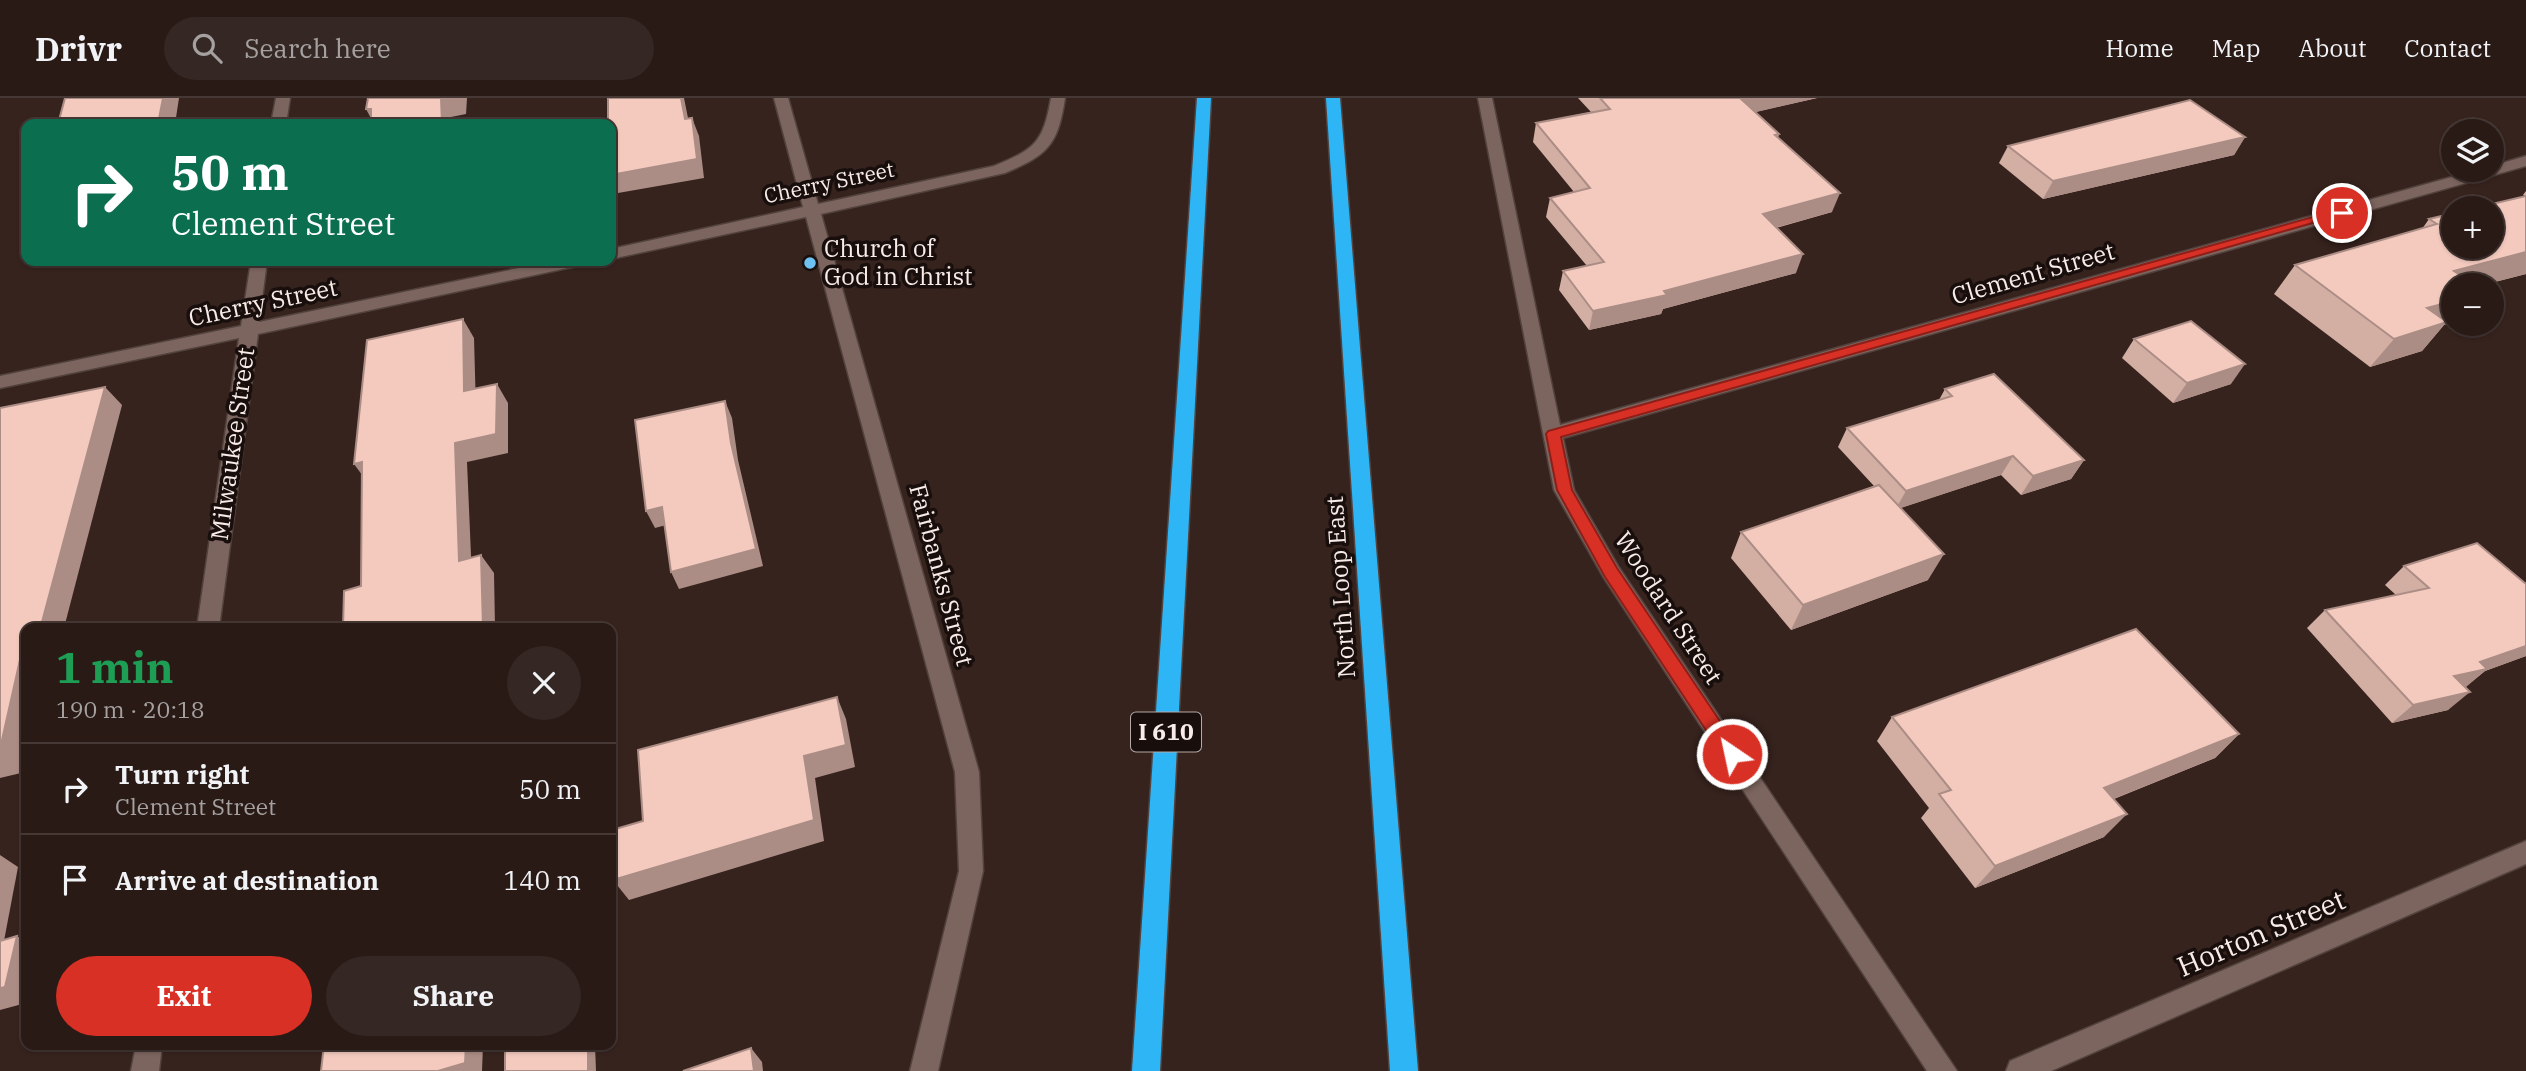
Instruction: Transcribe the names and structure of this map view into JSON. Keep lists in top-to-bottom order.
{
  "streets": {
    "highway": ["North Loop East", "I 610"],
    "street": [
      "Cherry Street",
      "Clement Street",
      "Milwaukee Street",
      "Fairbanks Street",
      "Woodard Street",
      "Horton Street"
    ]
  },
  "crossings": [
    ["Cherry Street", "Milwaukee Street"],
    ["Cherry Street", "Fairbanks Street"],
    ["Clement Street", "Woodard Street"]
  ],
  "places": ["Church of God in Christ"],
  "page": {
    "header": "Drivr",
    "search": "Search here",
    "nav": [
      "Home",
      "Map",
      "About",
      "Contact"
    ],
    "map_buttons": ["+", "−"],
    "turn": ["50 m", "Clement Street"],
    "heading": ["1 min", "190 m · 20:18"],
    "list": [
      {
        "name": "Turn right",
        "note": "Clement Street",
        "value": "50 m"
      },
      {
        "name": "Arrive at destination",
        "value": "140 m"
      }
    ],
    "buttons": ["Exit", "Share"]
  }
}
